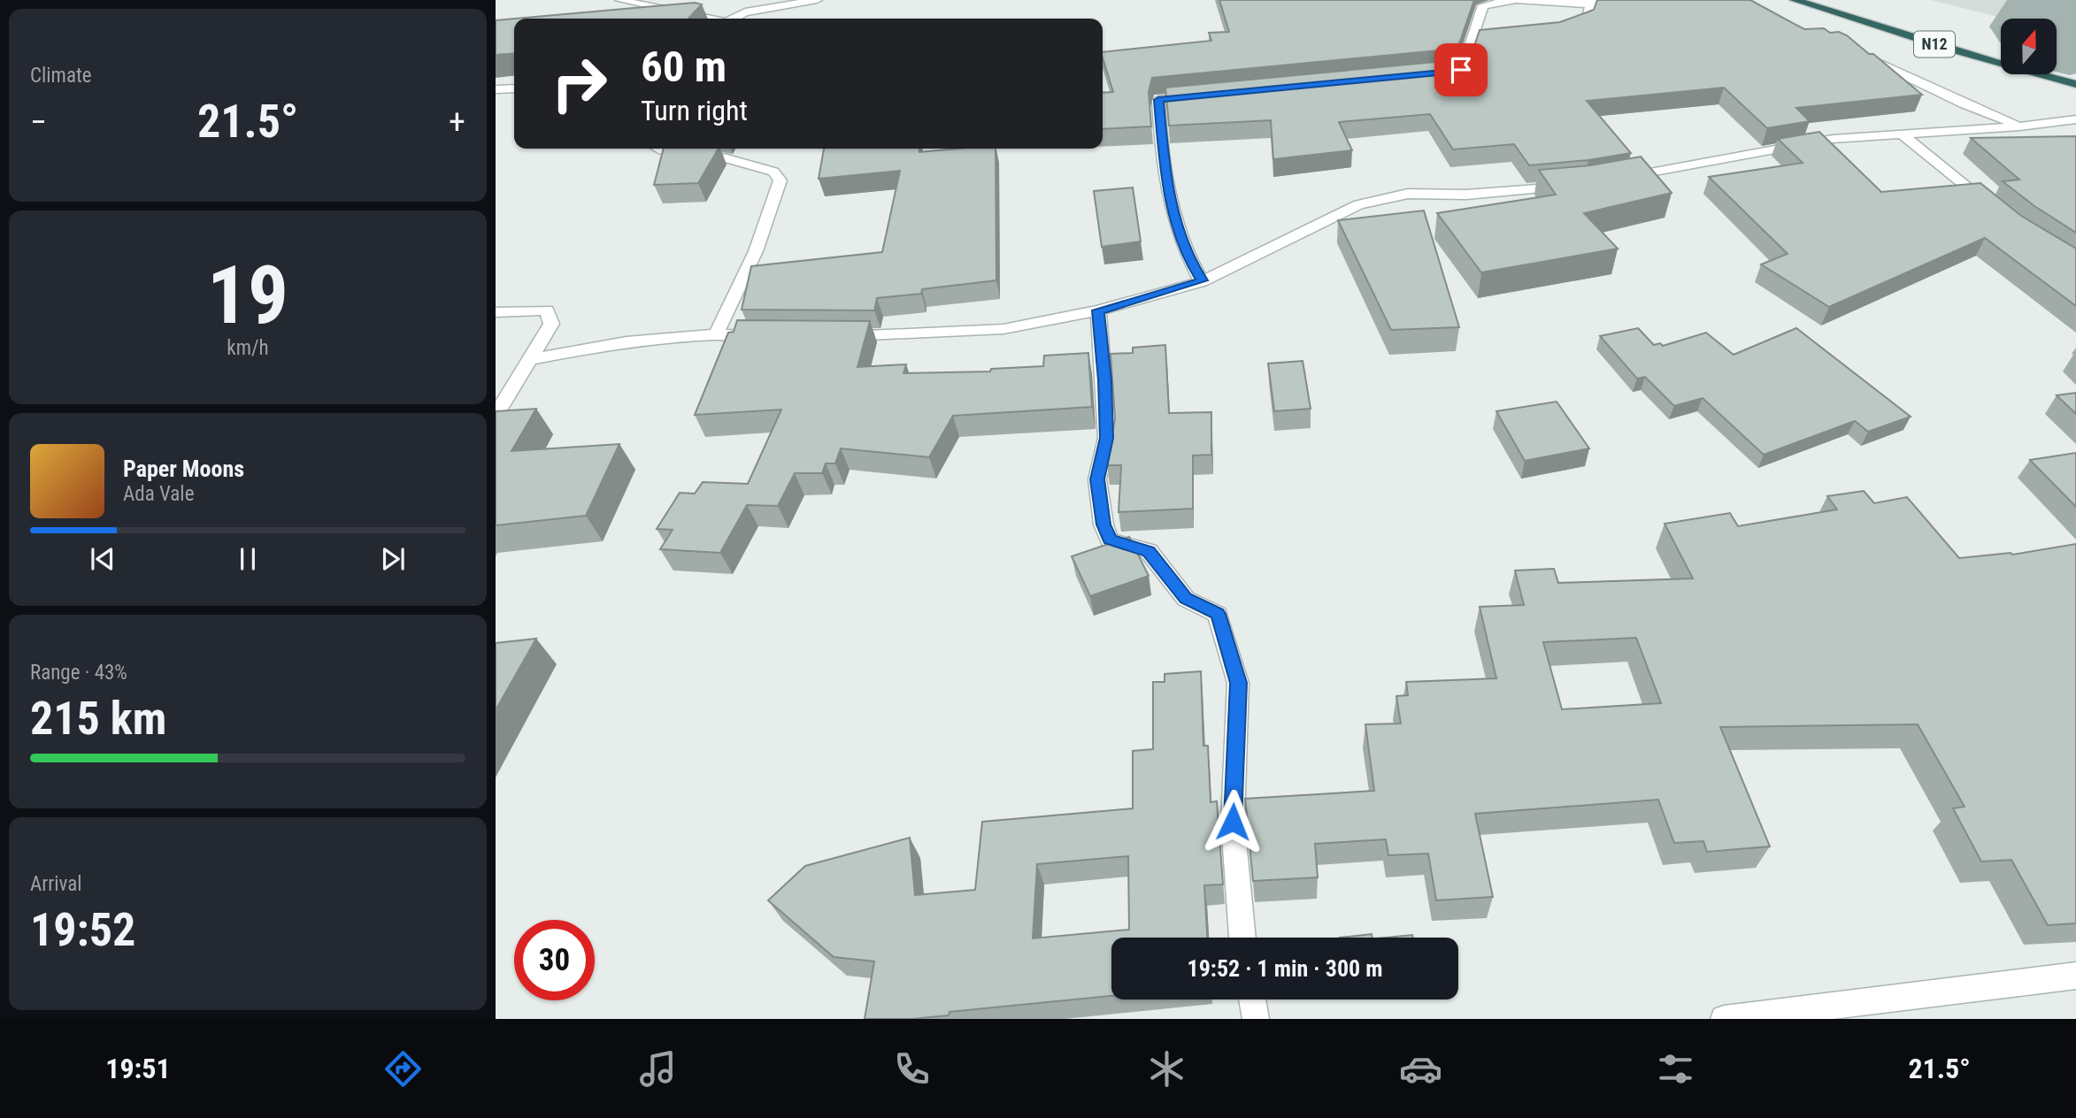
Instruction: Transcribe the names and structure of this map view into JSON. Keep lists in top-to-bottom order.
{
  "streets": {
    "highway": ["N12"]
  },
  "north": "top",
  "page": {
    "tile": [
      "Climate",
      ["19", "km/h"],
      ["Range · 43%", "215 km"],
      ["Arrival", "19:52"]
    ],
    "turn": ["60 m", "Turn right"],
    "heat": ["−", "21.5°", "+"],
    "song": ["Paper Moons", "Ada Vale"],
    "limit": "30",
    "trip": "19:52 · 1 min · 300 m",
    "tabs": ["19:51", "21.5°"]
  }
}
